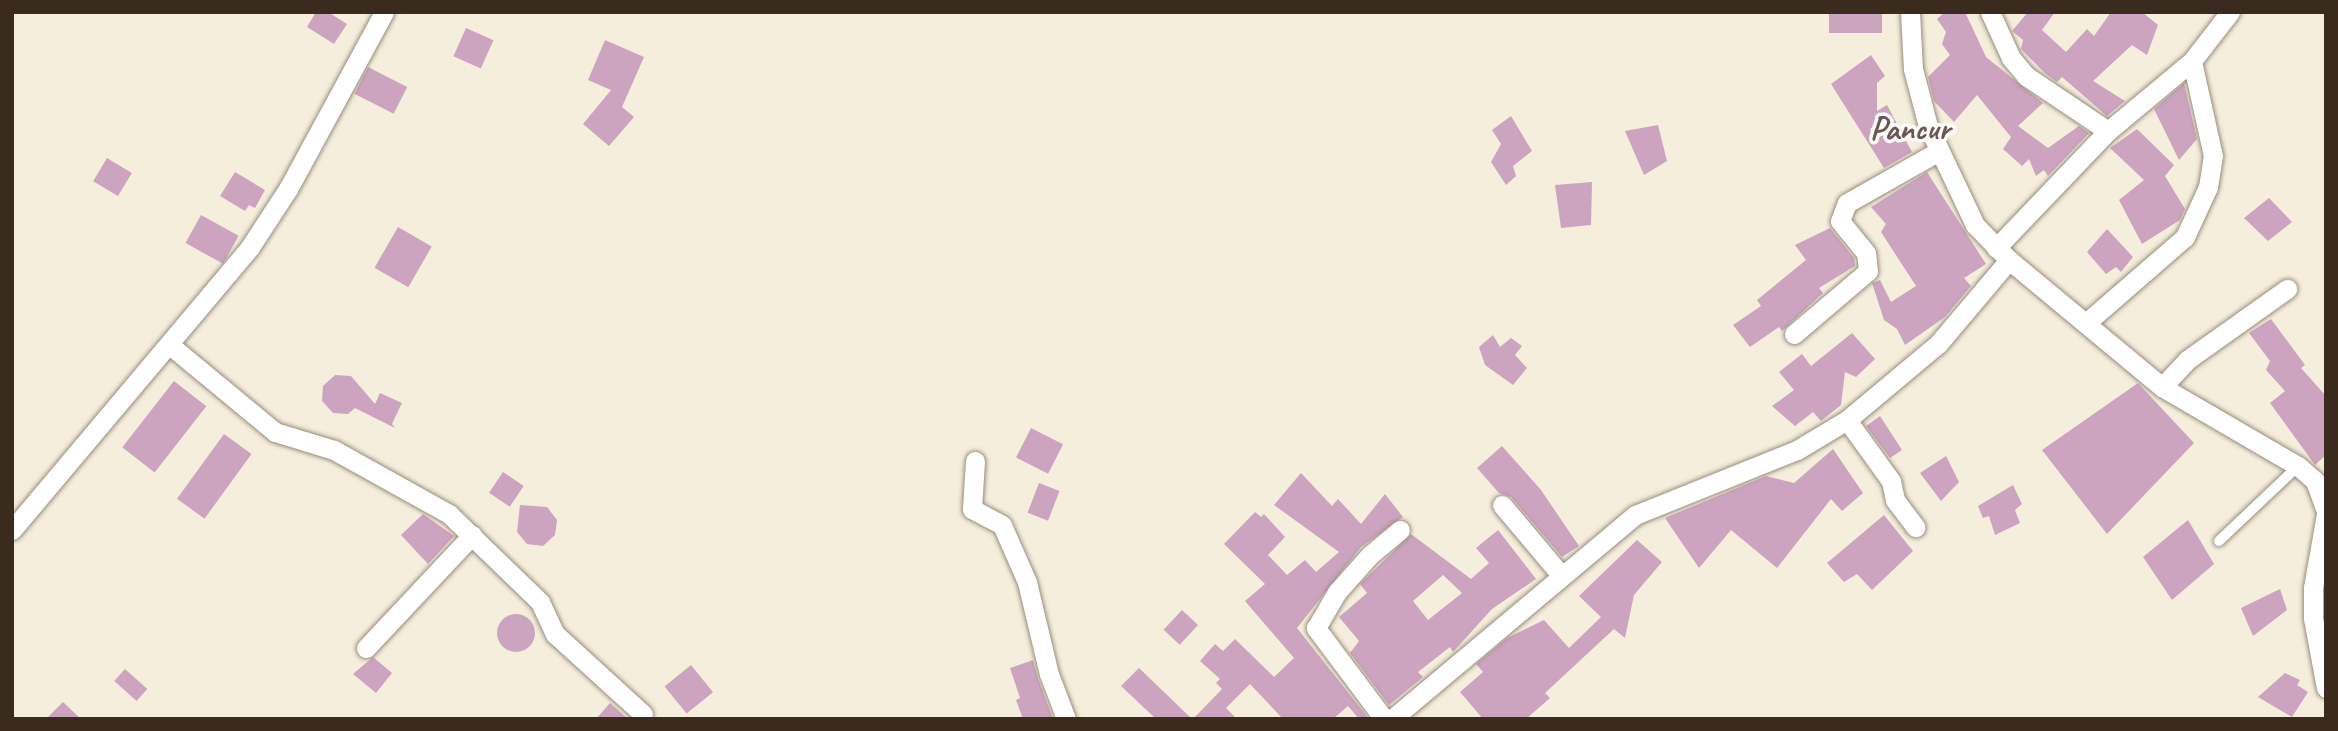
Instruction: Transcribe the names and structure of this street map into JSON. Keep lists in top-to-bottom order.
{
  "districts": ["Pancur"]
}
